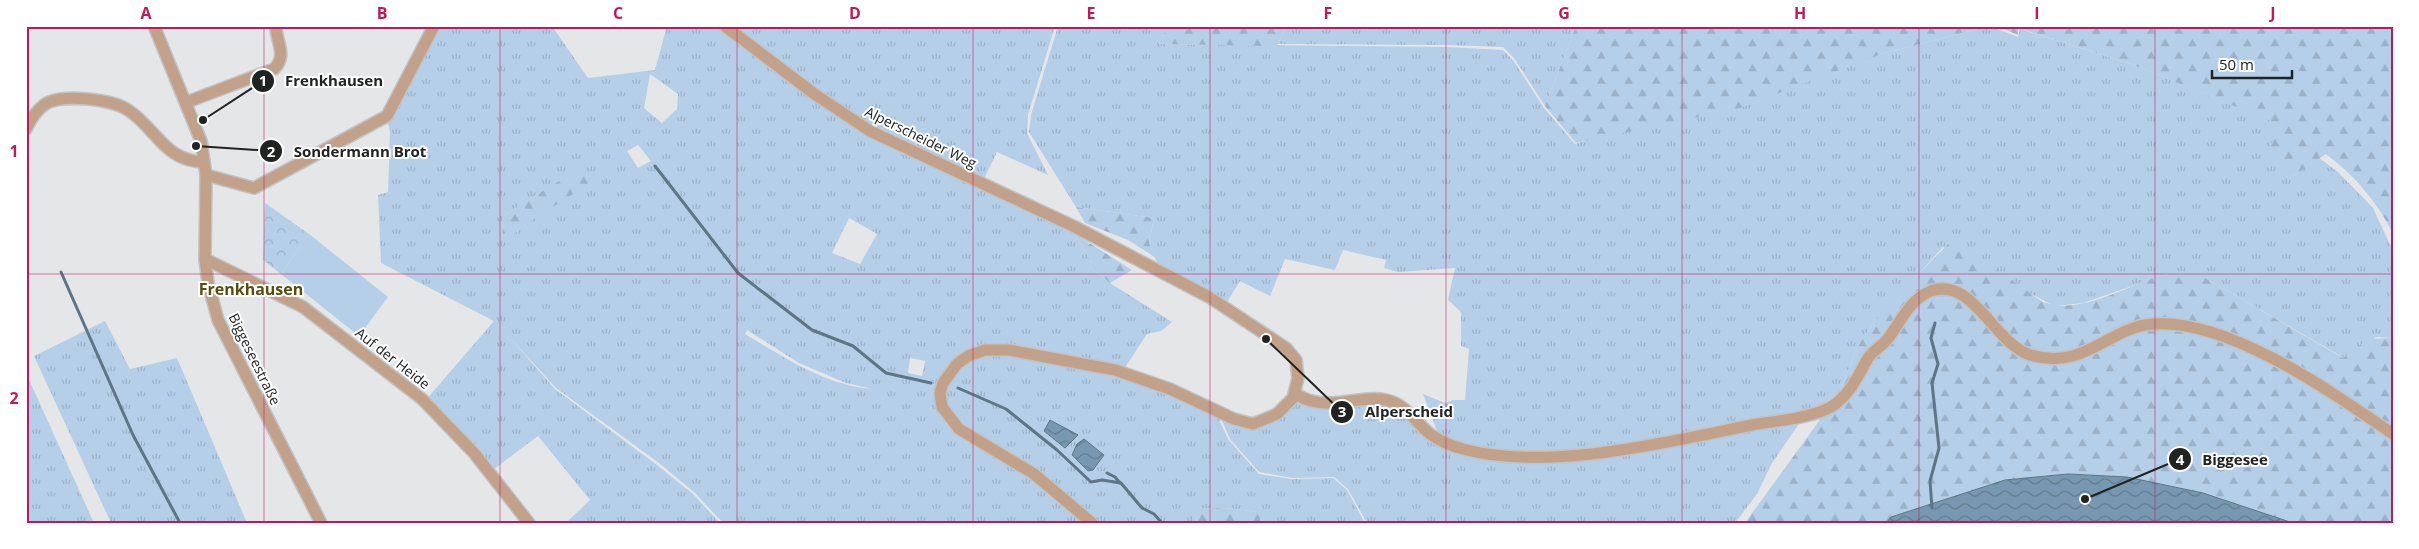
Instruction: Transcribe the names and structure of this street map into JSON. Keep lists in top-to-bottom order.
{
  "streets": {
    "street": ["Alperscheider Weg", "Auf der Heide", "Biggeseestraße"]
  },
  "crossings": [
    ["Auf der Heide", "Biggeseestraße"]
  ],
  "districts": ["Frenkhausen"],
  "places": [
    "Frenkhausen",
    "Sondermann Brot",
    "Alperscheid",
    "Biggesee"
  ],
  "scale_bar": "50 m",
  "grid": {
    "columns": [
      "A",
      "B",
      "C",
      "D",
      "E",
      "F",
      "G",
      "H",
      "I",
      "J"
    ],
    "rows": ["1", "2"]
  }
}
